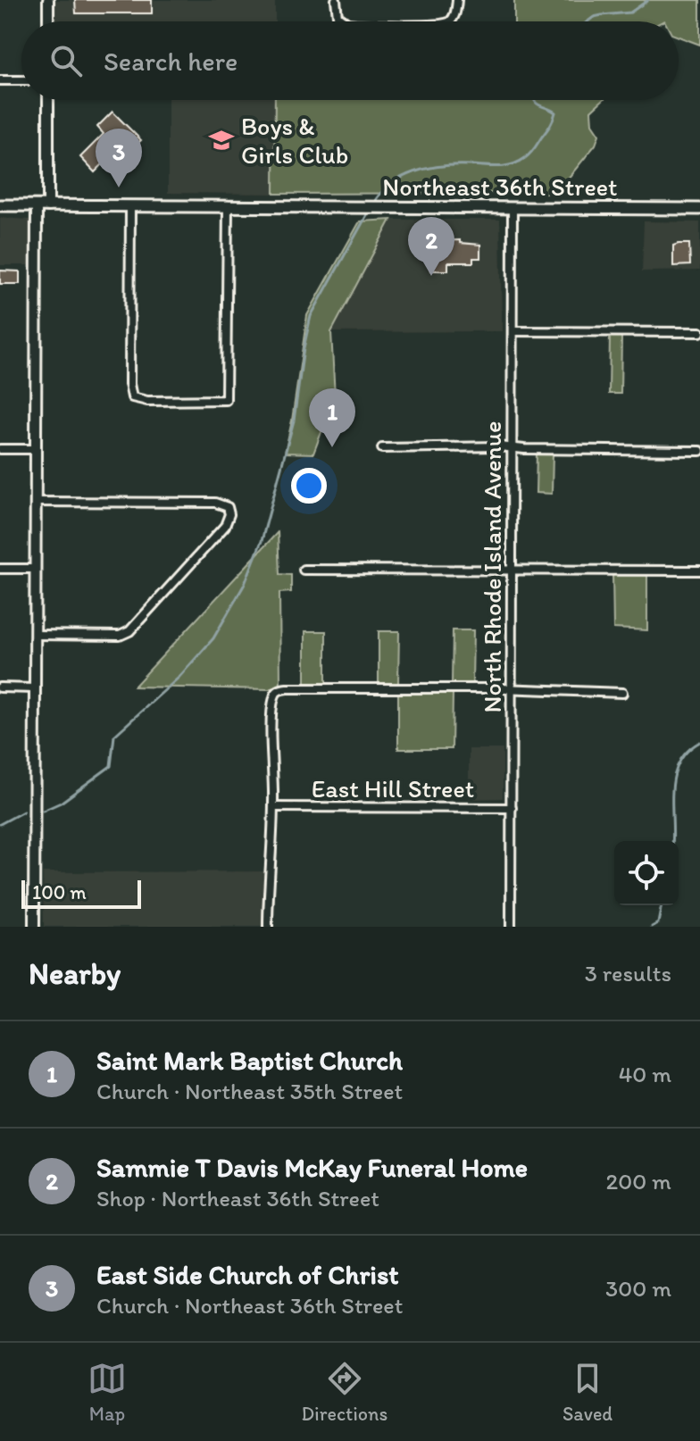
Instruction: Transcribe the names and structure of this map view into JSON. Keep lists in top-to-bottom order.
{
  "streets": {
    "main road": ["Northeast 36th Street"],
    "street": ["North Rhode Island Avenue", "East Hill Street"]
  },
  "crossings": [
    ["Northeast 36th Street", "North Rhode Island Avenue"],
    ["North Rhode Island Avenue", "East Hill Street"]
  ],
  "places": {
    "school or university": ["Boys & Girls Club"]
  },
  "scale_bar": "100 m",
  "page": {
    "search": "Search here",
    "pins": ["3", "2", "1"],
    "scale": "100 m",
    "heading": ["Nearby", "3 results"],
    "list": [
      {
        "mark": "1",
        "name": "Saint Mark Baptist Church",
        "note": "Church · Northeast 35th Street",
        "value": "40 m"
      },
      {
        "mark": "2",
        "name": "Sammie T Davis McKay Funeral Home",
        "note": "Shop · Northeast 36th Street",
        "value": "200 m"
      },
      {
        "mark": "3",
        "name": "East Side Church of Christ",
        "note": "Church · Northeast 36th Street",
        "value": "300 m"
      }
    ],
    "nav": ["Map", "Directions", "Saved"]
  }
}
